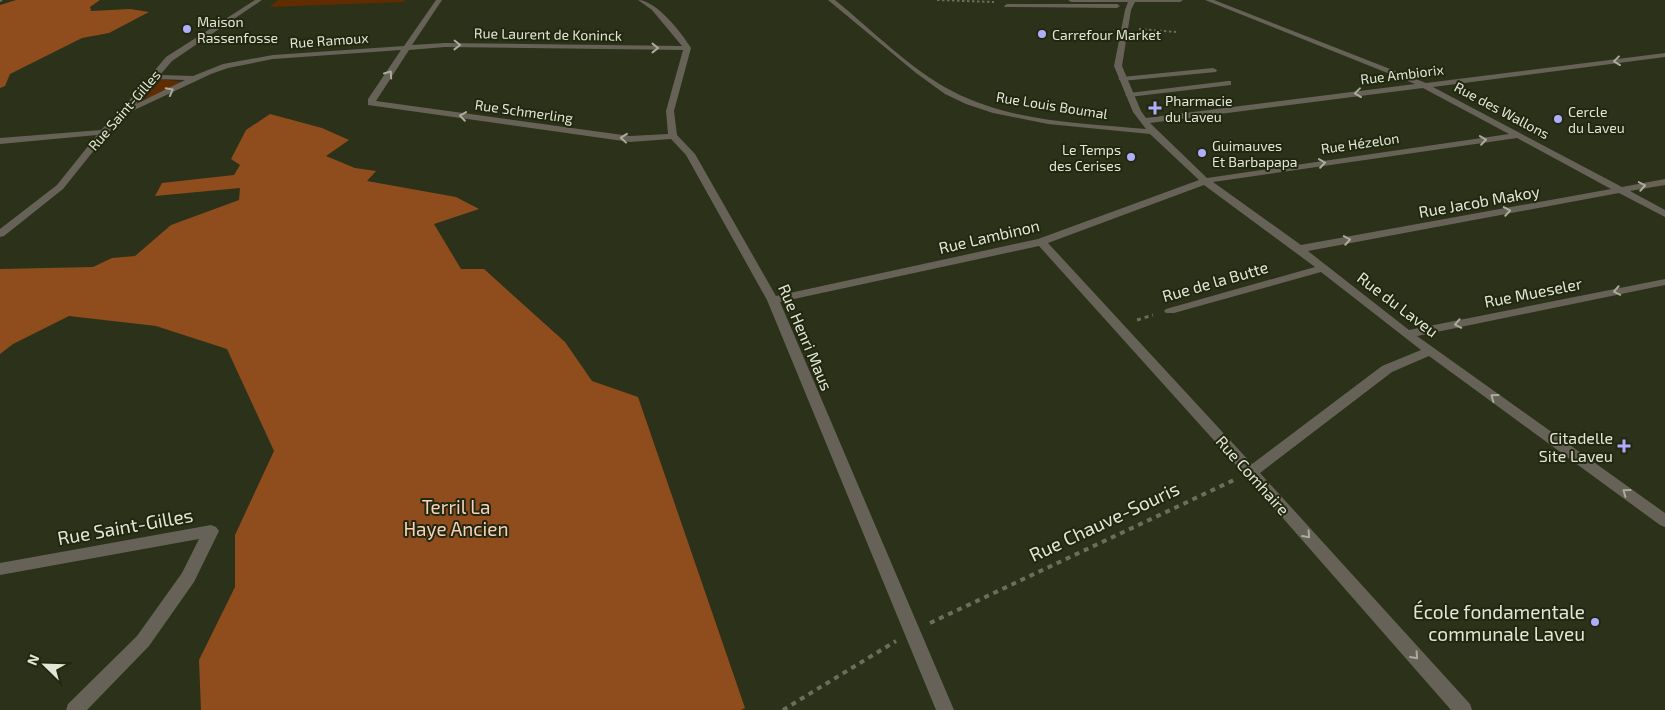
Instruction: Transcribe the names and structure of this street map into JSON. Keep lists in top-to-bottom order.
{
  "streets": {
    "street": [
      "Rue Laurent de Koninck",
      "Rue Ramoux",
      "Rue Ambiorix",
      "Rue Louis Boumal",
      "Rue Saint-Gilles",
      "Rue des Wallons",
      "Rue Schmerling",
      "Rue Hézelon",
      "Rue Jacob Makoy",
      "Rue Lambinon",
      "Rue de la Butte",
      "Rue Mueseler",
      "Rue du Laveu",
      "Rue Henri Maus",
      "Rue Comhaire"
    ],
    "path": ["Rue Chauve-Souris"]
  },
  "crossings": [
    ["Rue Laurent de Koninck", "Rue Ramoux"],
    ["Rue Laurent de Koninck", "Rue Schmerling"],
    ["Rue Ramoux", "Rue Saint-Gilles"],
    ["Rue Ramoux", "Rue Schmerling"],
    ["Rue Ambiorix", "Rue des Wallons"],
    ["Rue Ambiorix", "Rue du Laveu"],
    ["Rue Louis Boumal", "Rue du Laveu"],
    ["Rue des Wallons", "Rue Hézelon"],
    ["Rue des Wallons", "Rue Jacob Makoy"],
    ["Rue Schmerling", "Rue Henri Maus"],
    ["Rue Hézelon", "Rue Lambinon"],
    ["Rue Hézelon", "Rue du Laveu"],
    ["Rue Jacob Makoy", "Rue du Laveu"],
    ["Rue Lambinon", "Rue du Laveu"],
    ["Rue Lambinon", "Rue Henri Maus"],
    ["Rue Lambinon", "Rue Comhaire"],
    ["Rue de la Butte", "Rue du Laveu"],
    ["Rue de la Butte", "Rue Comhaire"],
    ["Rue Mueseler", "Rue du Laveu"],
    ["Rue Henri Maus", "Rue Chauve-Souris"],
    ["Rue Comhaire", "Rue Chauve-Souris"]
  ],
  "one_way": [
    "Rue Laurent de Koninck",
    "Rue Hézelon",
    "Rue Jacob Makoy",
    "Rue Mueseler",
    "Rue du Laveu",
    "Rue Comhaire"
  ],
  "parks": ["Terril La Haye Ancien"],
  "places": {
    "other": [
      "Maison Rassenfosse",
      "Carrefour Market",
      "Cercle du Laveu",
      "Guimauves Et Barbapapa",
      "Le Temps des Cerises",
      "École fondamentale communale Laveu"
    ],
    "health": ["Pharmacie du Laveu", "Citadelle Site Laveu"]
  },
  "north": "top left"
}
